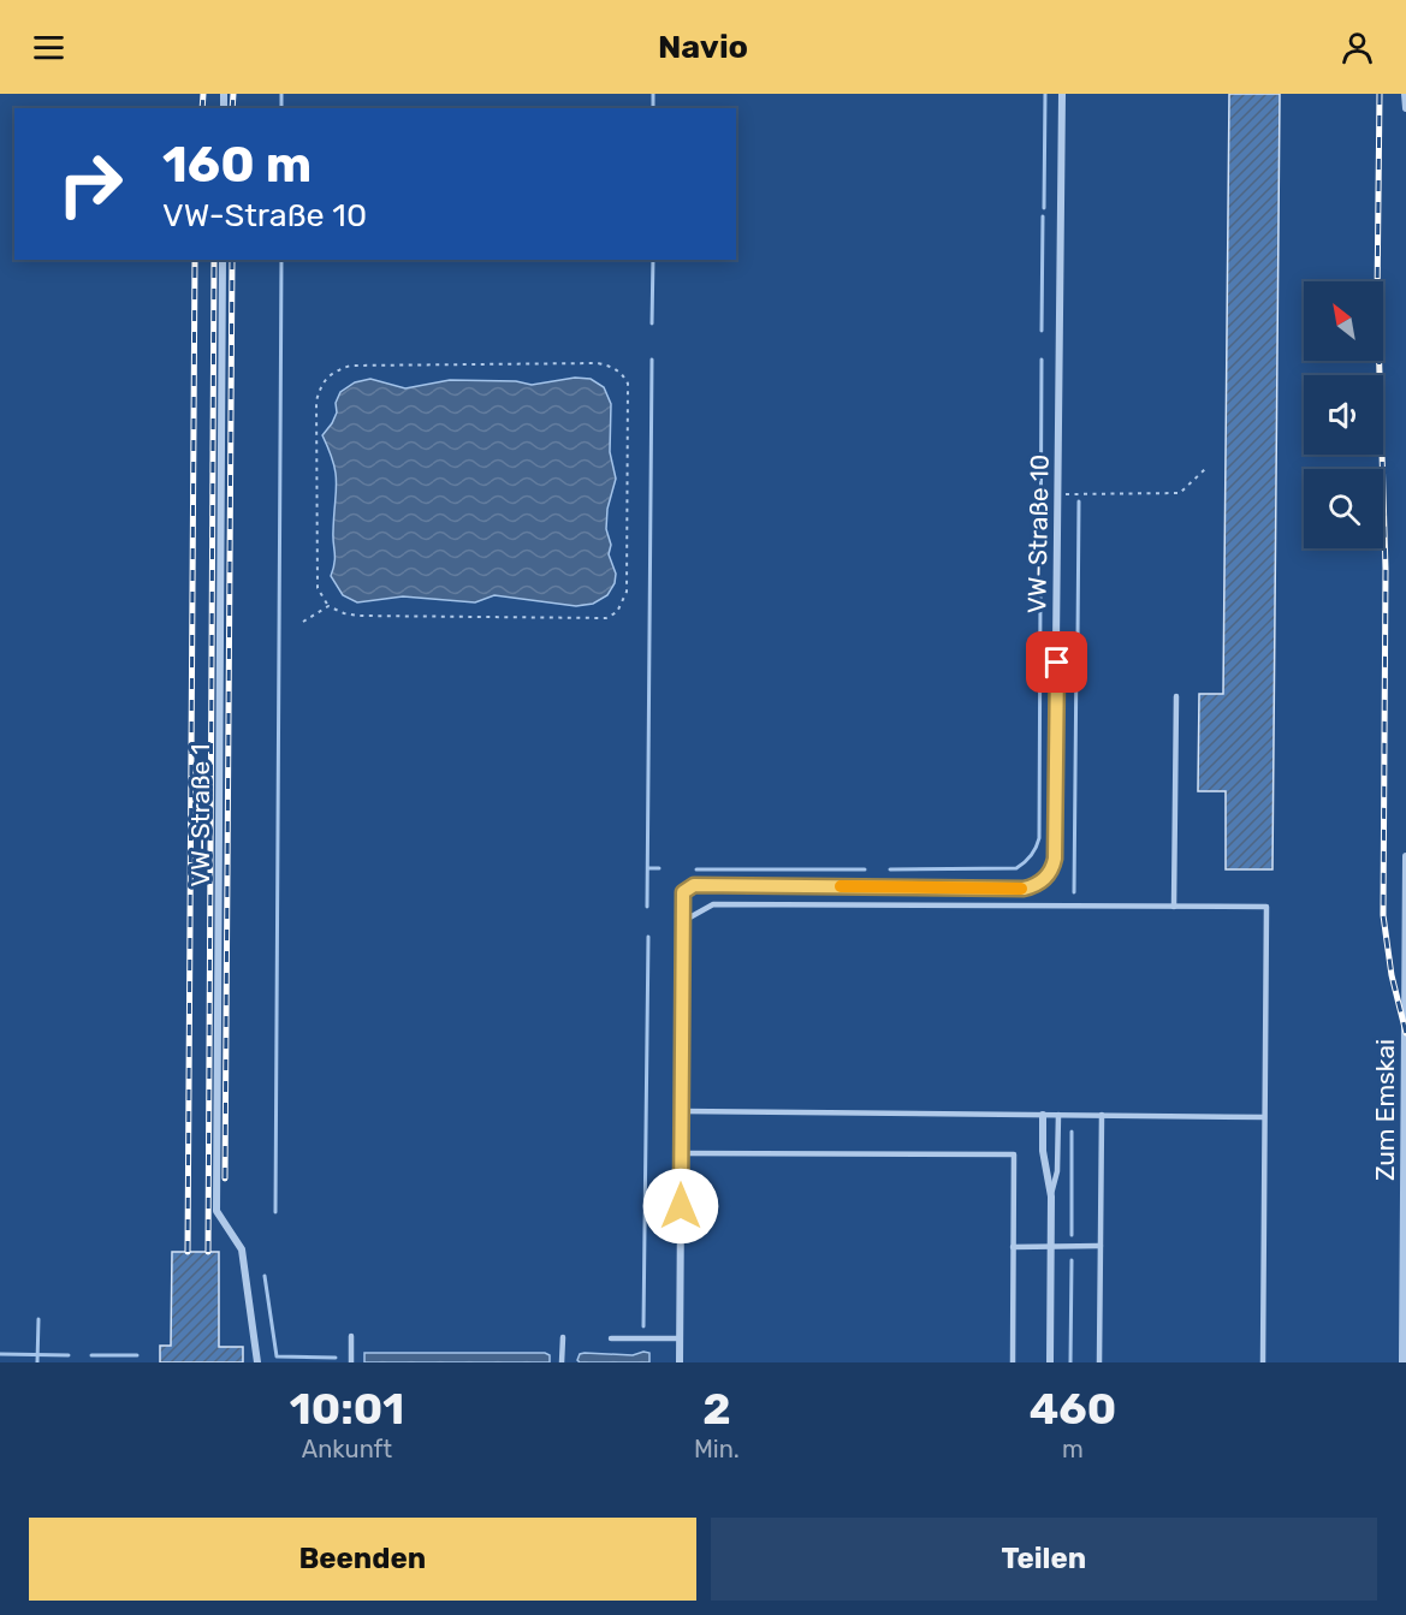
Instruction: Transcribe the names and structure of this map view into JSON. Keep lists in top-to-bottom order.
{
  "streets": {
    "street": ["VW-Straße 10", "VW-Straße 1", "Zum Emskai"]
  },
  "north": "top left",
  "page": {
    "header": "Navio",
    "turn": ["160 m", "VW-Straße 10"],
    "eta": [
      "10:01",
      "Ankunft",
      "2",
      "Min.",
      "460",
      "m"
    ],
    "buttons": ["Beenden", "Teilen"]
  }
}
